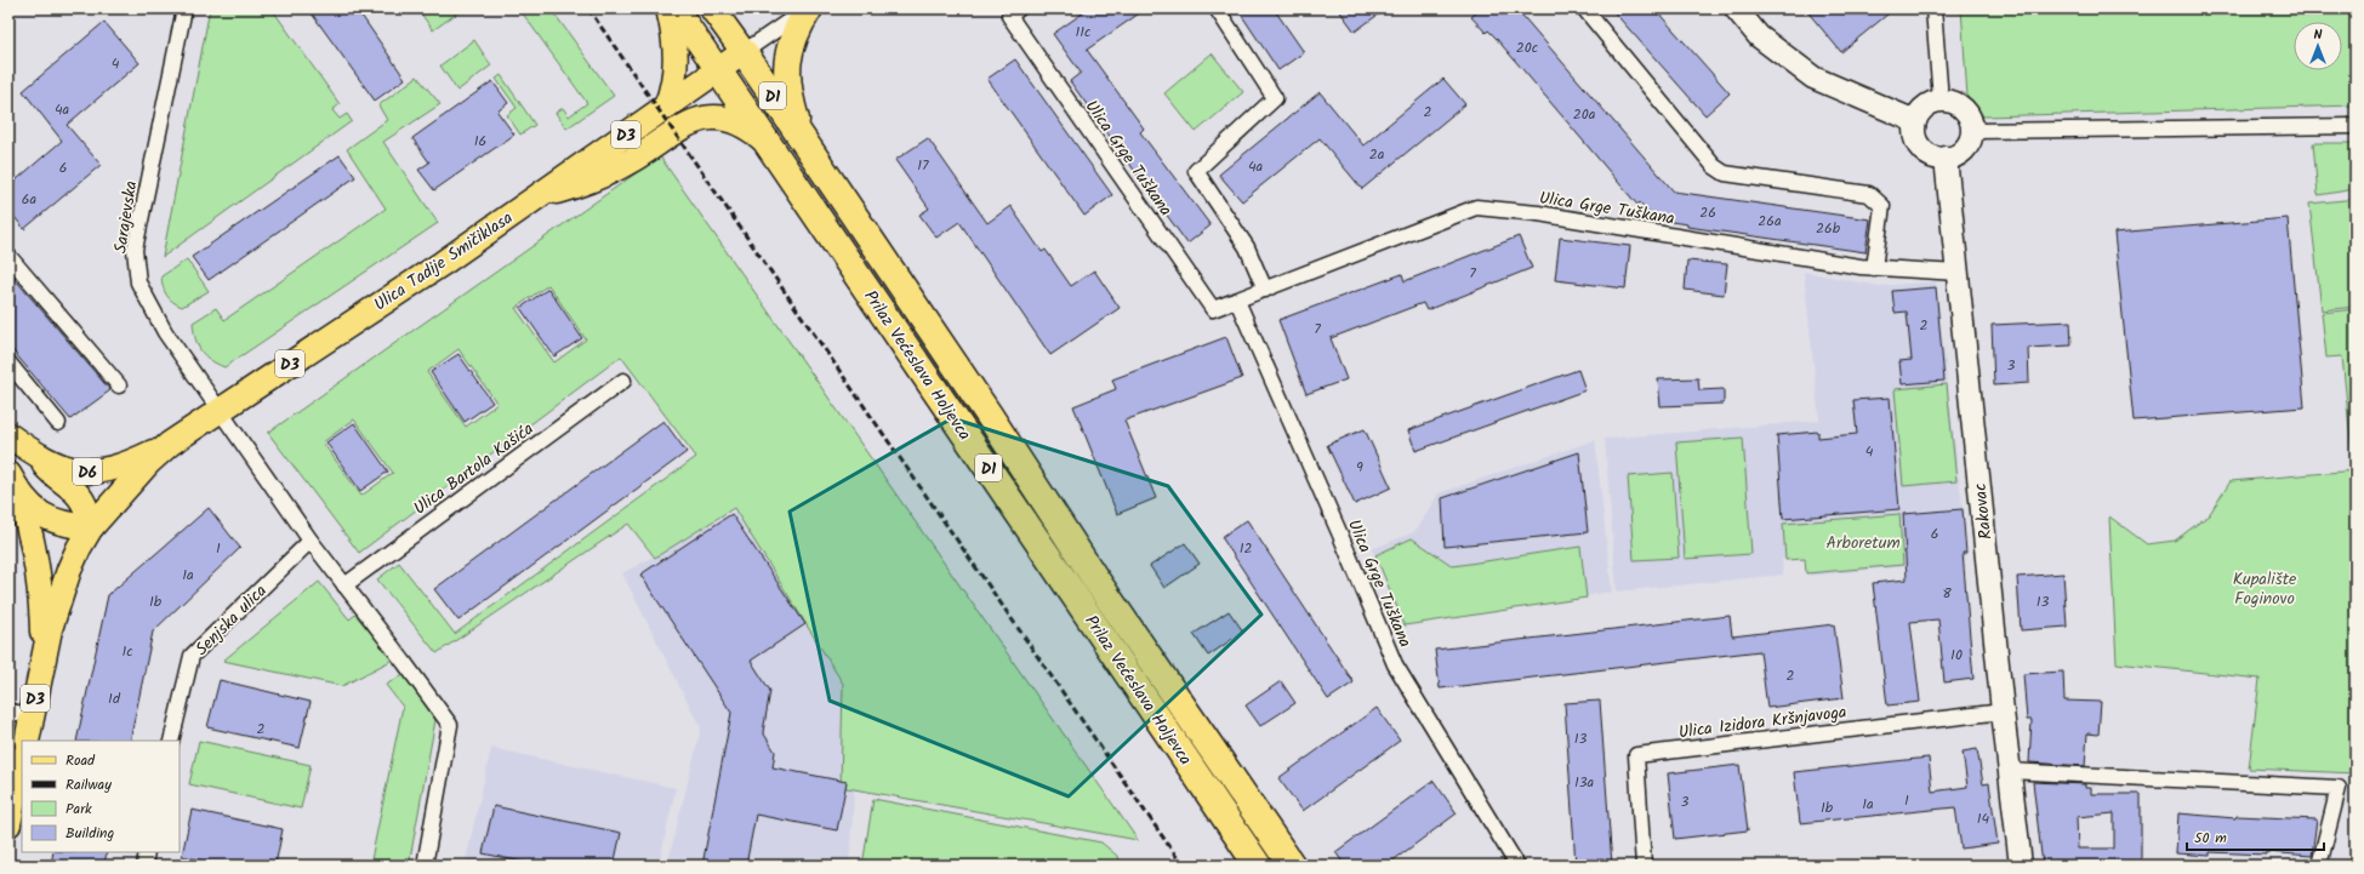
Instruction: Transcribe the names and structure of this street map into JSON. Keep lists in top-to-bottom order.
{
  "streets": {
    "highway": ["D1", "Prilaz Većeslava Holjevca"],
    "main road": [
      "D3",
      "Ulica Tadije Smičiklasa",
      "D6",
      "Rakovac"
    ],
    "street": [
      "Ulica Grge Tuškana",
      "Sarajevska",
      "Ulica Bartola Kašića",
      "Senjska ulica",
      "Ulica Izidora Kršnjavoga"
    ]
  },
  "crossings": [
    ["D3", "Ulica Tadije Smičiklasa"],
    ["Ulica Grge Tuškana", "Rakovac"],
    ["Sarajevska", "Ulica Tadije Smičiklasa"],
    ["Ulica Tadije Smičiklasa", "Prilaz Većeslava Holjevca"],
    ["Ulica Tadije Smičiklasa", "D6"],
    ["Rakovac", "Ulica Izidora Kršnjavoga"]
  ],
  "parks": ["Arboretum", "Kupalište Foginovo"],
  "house_numbers": [
    "11c",
    "20c",
    "4",
    "4a",
    "2",
    "20a",
    "16",
    "2a",
    "17",
    "4a",
    "6",
    "6a",
    "26",
    "26a",
    "26b",
    "7",
    "2",
    "7",
    "3",
    "4",
    "9",
    "6",
    "1",
    "12",
    "1a",
    "8",
    "1b",
    "13",
    "1c",
    "10",
    "2",
    "1d",
    "2",
    "13",
    "13a",
    "1",
    "3",
    "1a",
    "1b",
    "14"
  ],
  "legend": [
    "Road",
    "Railway",
    "Park",
    "Building"
  ],
  "scale_bar": "50 m",
  "north": "top"
}
